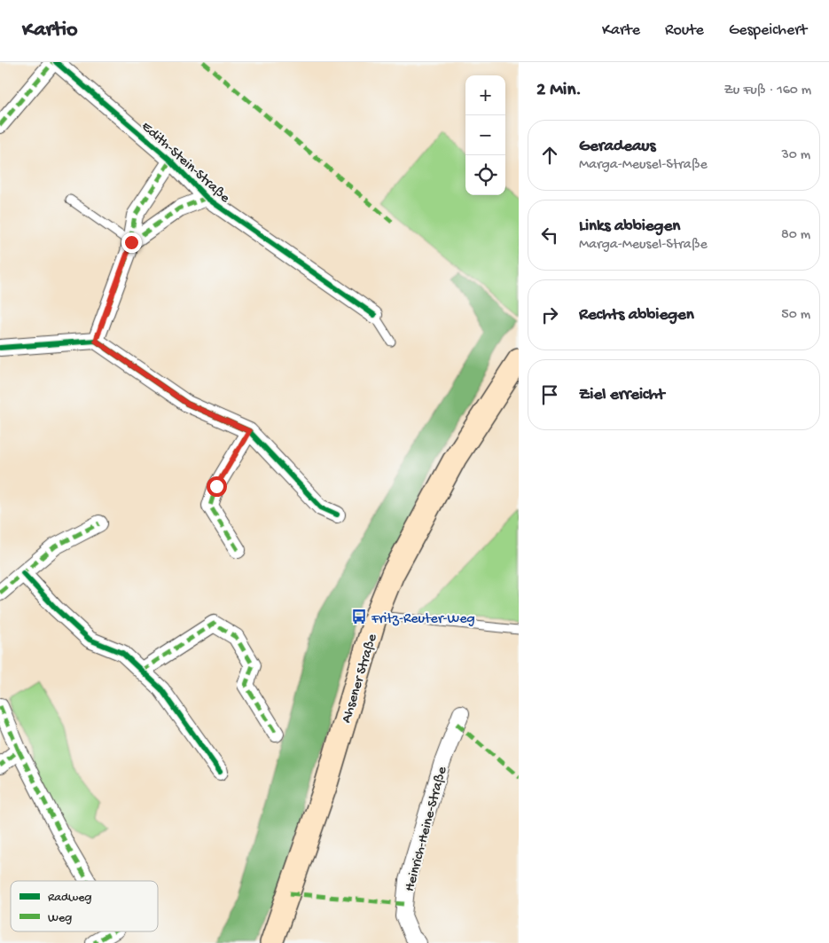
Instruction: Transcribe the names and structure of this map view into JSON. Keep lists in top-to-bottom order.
{
  "streets": {
    "main road": ["Ahsener Straße"],
    "street": ["Edith-Stein-Straße", "Heinrich-Heine-Straße"]
  },
  "places": {
    "bus stop": ["Fritz-Reuter-Weg"]
  },
  "legend": ["Radweg", "Weg"],
  "page": {
    "header": "Kartio",
    "nav": ["Karte", "Route", "Gespeichert"],
    "heading": ["2 Min.", "Zu Fuß · 160 m"],
    "map_buttons": ["+", "−"],
    "list": [
      ["Geradeaus", "Marga-Meusel-Straße", "30 m"],
      ["Links abbiegen", "Marga-Meusel-Straße", "80 m"],
      ["Rechts abbiegen", "50 m"],
      "Ziel erreicht"
    ]
  }
}
